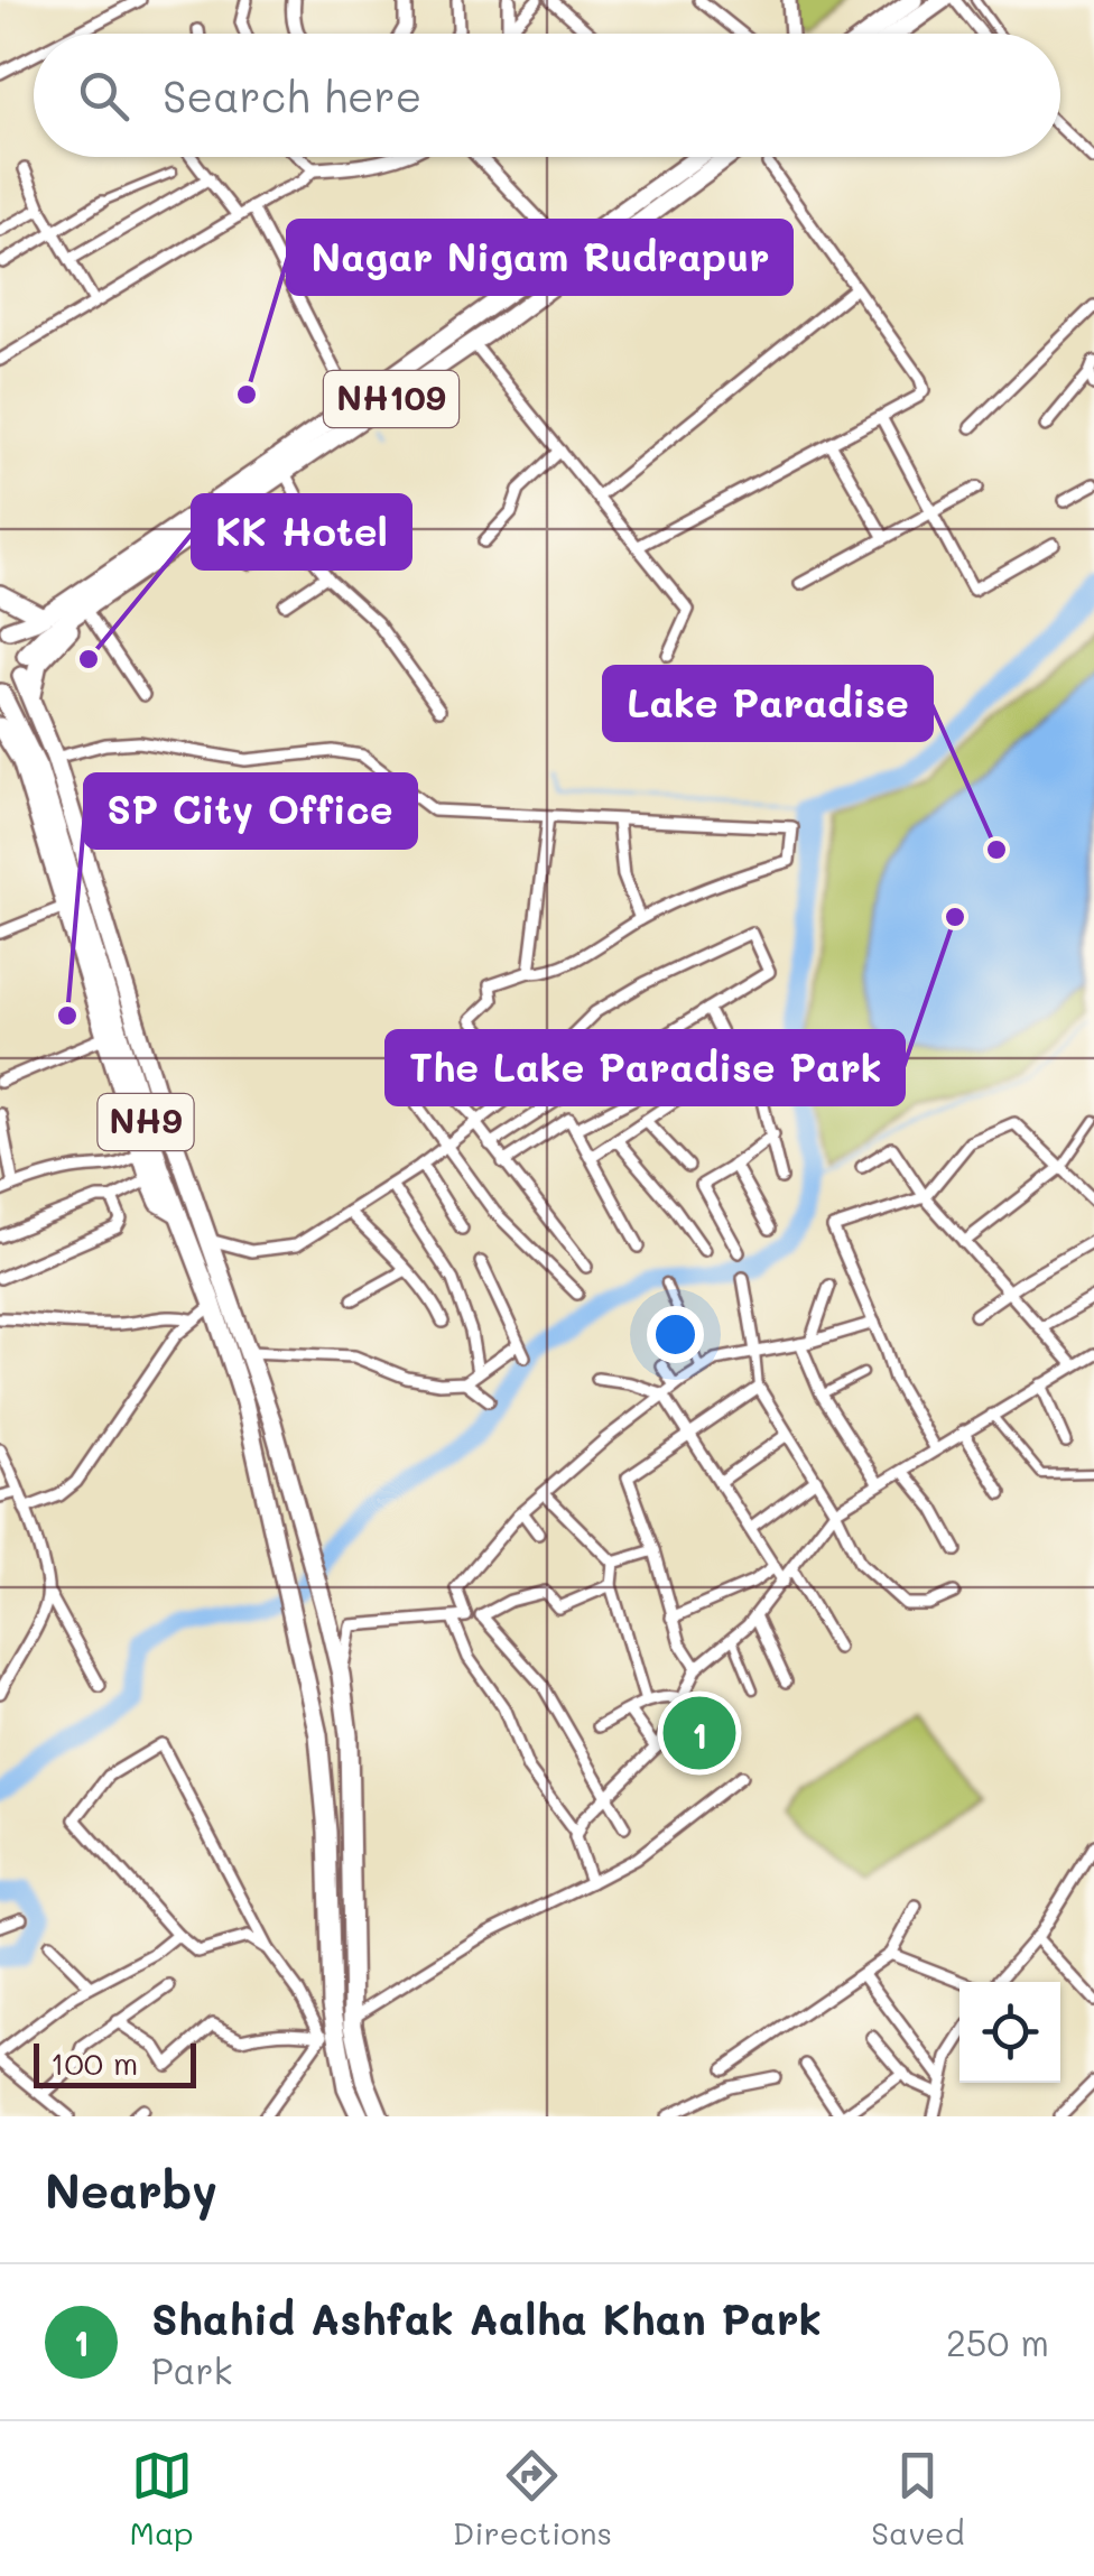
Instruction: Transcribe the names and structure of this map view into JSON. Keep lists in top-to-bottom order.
{
  "streets": {
    "highway": ["NH109", "NH9"]
  },
  "places": [
    "Nagar Nigam Rudrapur",
    "KK Hotel",
    "Lake Paradise",
    "The Lake Paradise Park",
    "SP City Office"
  ],
  "scale_bar": "100 m",
  "page": {
    "search": "Search here",
    "pins": "1",
    "scale": "100 m",
    "heading": "Nearby",
    "list": [
      {
        "mark": "1",
        "name": "Shahid Ashfak Aalha Khan Park",
        "note": "Park",
        "value": "250 m"
      }
    ],
    "nav": ["Map", "Directions", "Saved"]
  }
}
